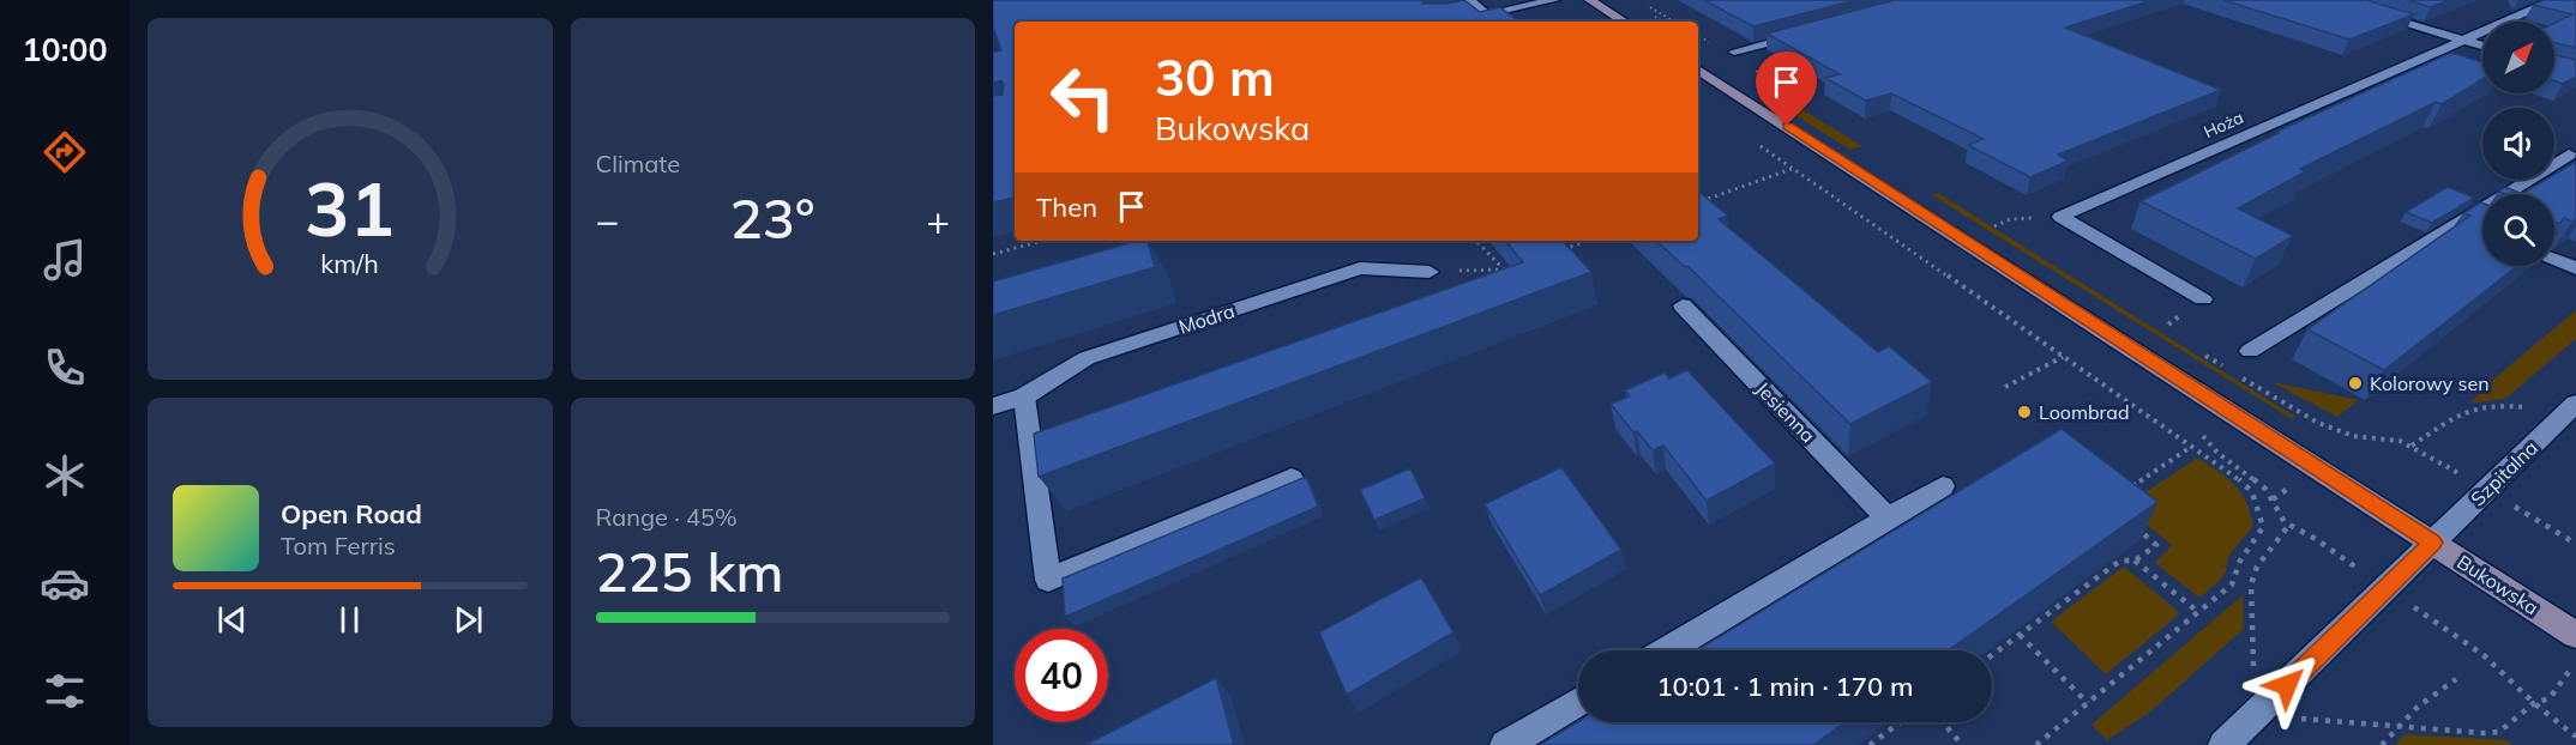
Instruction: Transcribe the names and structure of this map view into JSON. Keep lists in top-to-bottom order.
{
  "streets": {
    "main road": ["Bukowska"],
    "street": [
      "Hoża",
      "Modra",
      "Jesienna",
      "Szpitalna"
    ]
  },
  "crossings": [
    ["Szpitalna", "Bukowska"]
  ],
  "places": ["Kolorowy sen", "Loombrad"],
  "north": "top right",
  "page": {
    "tabs": "10:00",
    "tile": [
      "Climate",
      ["Range · 45%", "225 km"]
    ],
    "turn": ["30 m", "Bukowska"],
    "then": "Then",
    "heat": ["−", "23°", "+"],
    "song": ["Open Road", "Tom Ferris"],
    "limit": "40",
    "trip": "10:01 · 1 min · 170 m",
    "gauge": ["31", "km/h"]
  }
}
